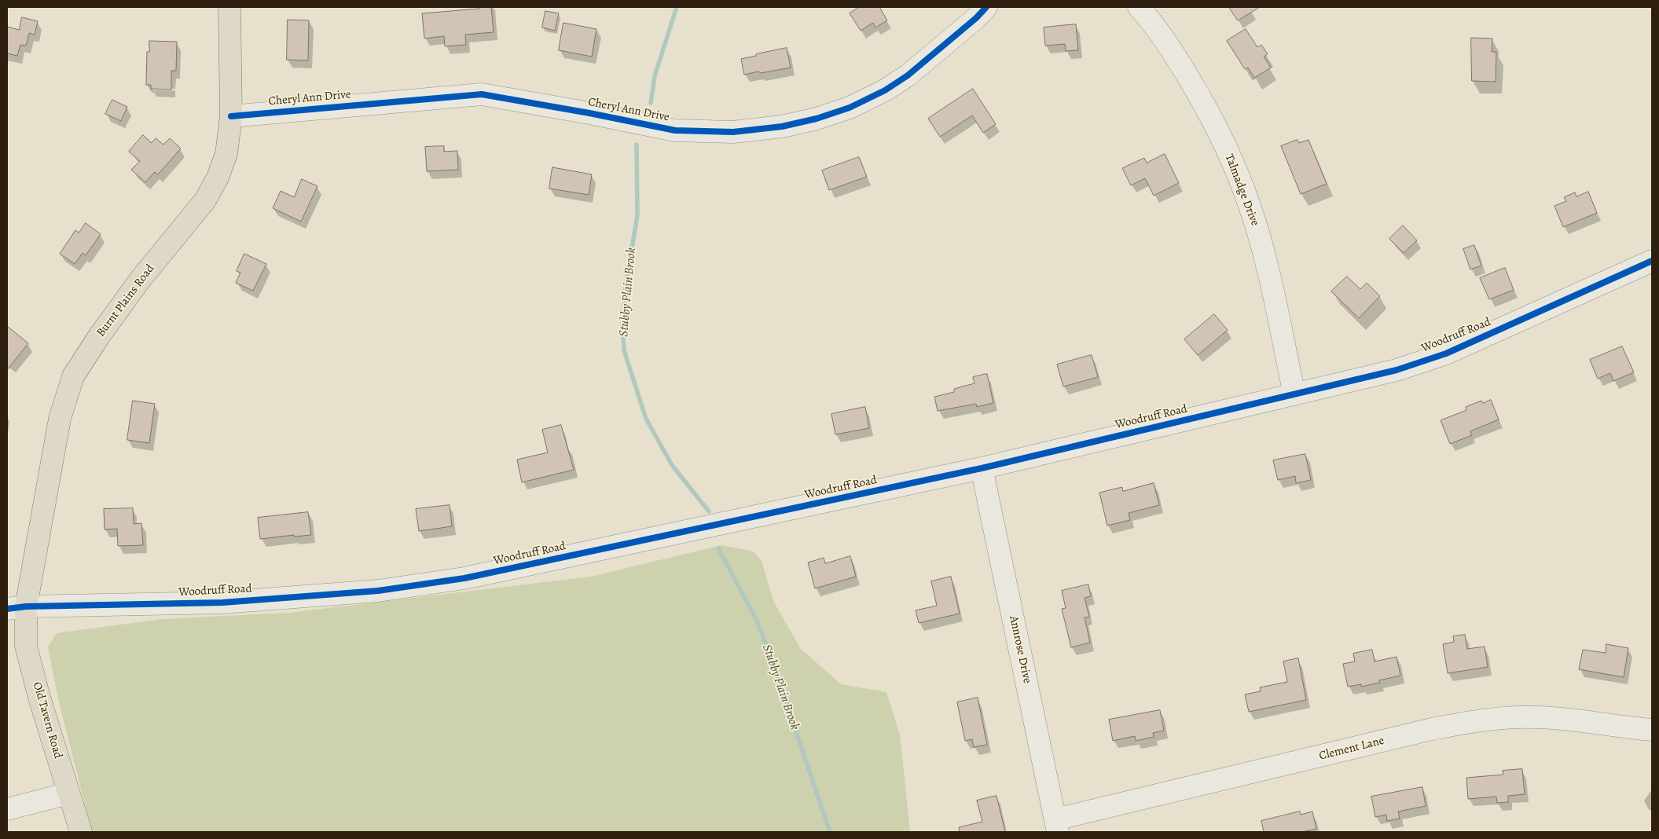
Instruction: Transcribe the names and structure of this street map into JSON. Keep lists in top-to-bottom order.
{
  "streets": {
    "main road": ["Burnt Plains Road", "Old Tavern Road"],
    "street": [
      "Cheryl Ann Drive",
      "Talmadge Drive",
      "Woodruff Road",
      "Annrose Drive",
      "Clement Lane"
    ]
  },
  "crossings": [
    ["Cheryl Ann Drive", "Burnt Plains Road"],
    ["Talmadge Drive", "Woodruff Road"],
    ["Burnt Plains Road", "Woodruff Road"],
    ["Burnt Plains Road", "Old Tavern Road"],
    ["Woodruff Road", "Annrose Drive"],
    ["Woodruff Road", "Old Tavern Road"],
    ["Annrose Drive", "Clement Lane"]
  ],
  "water": ["Stubby Plain Brook"]
}
